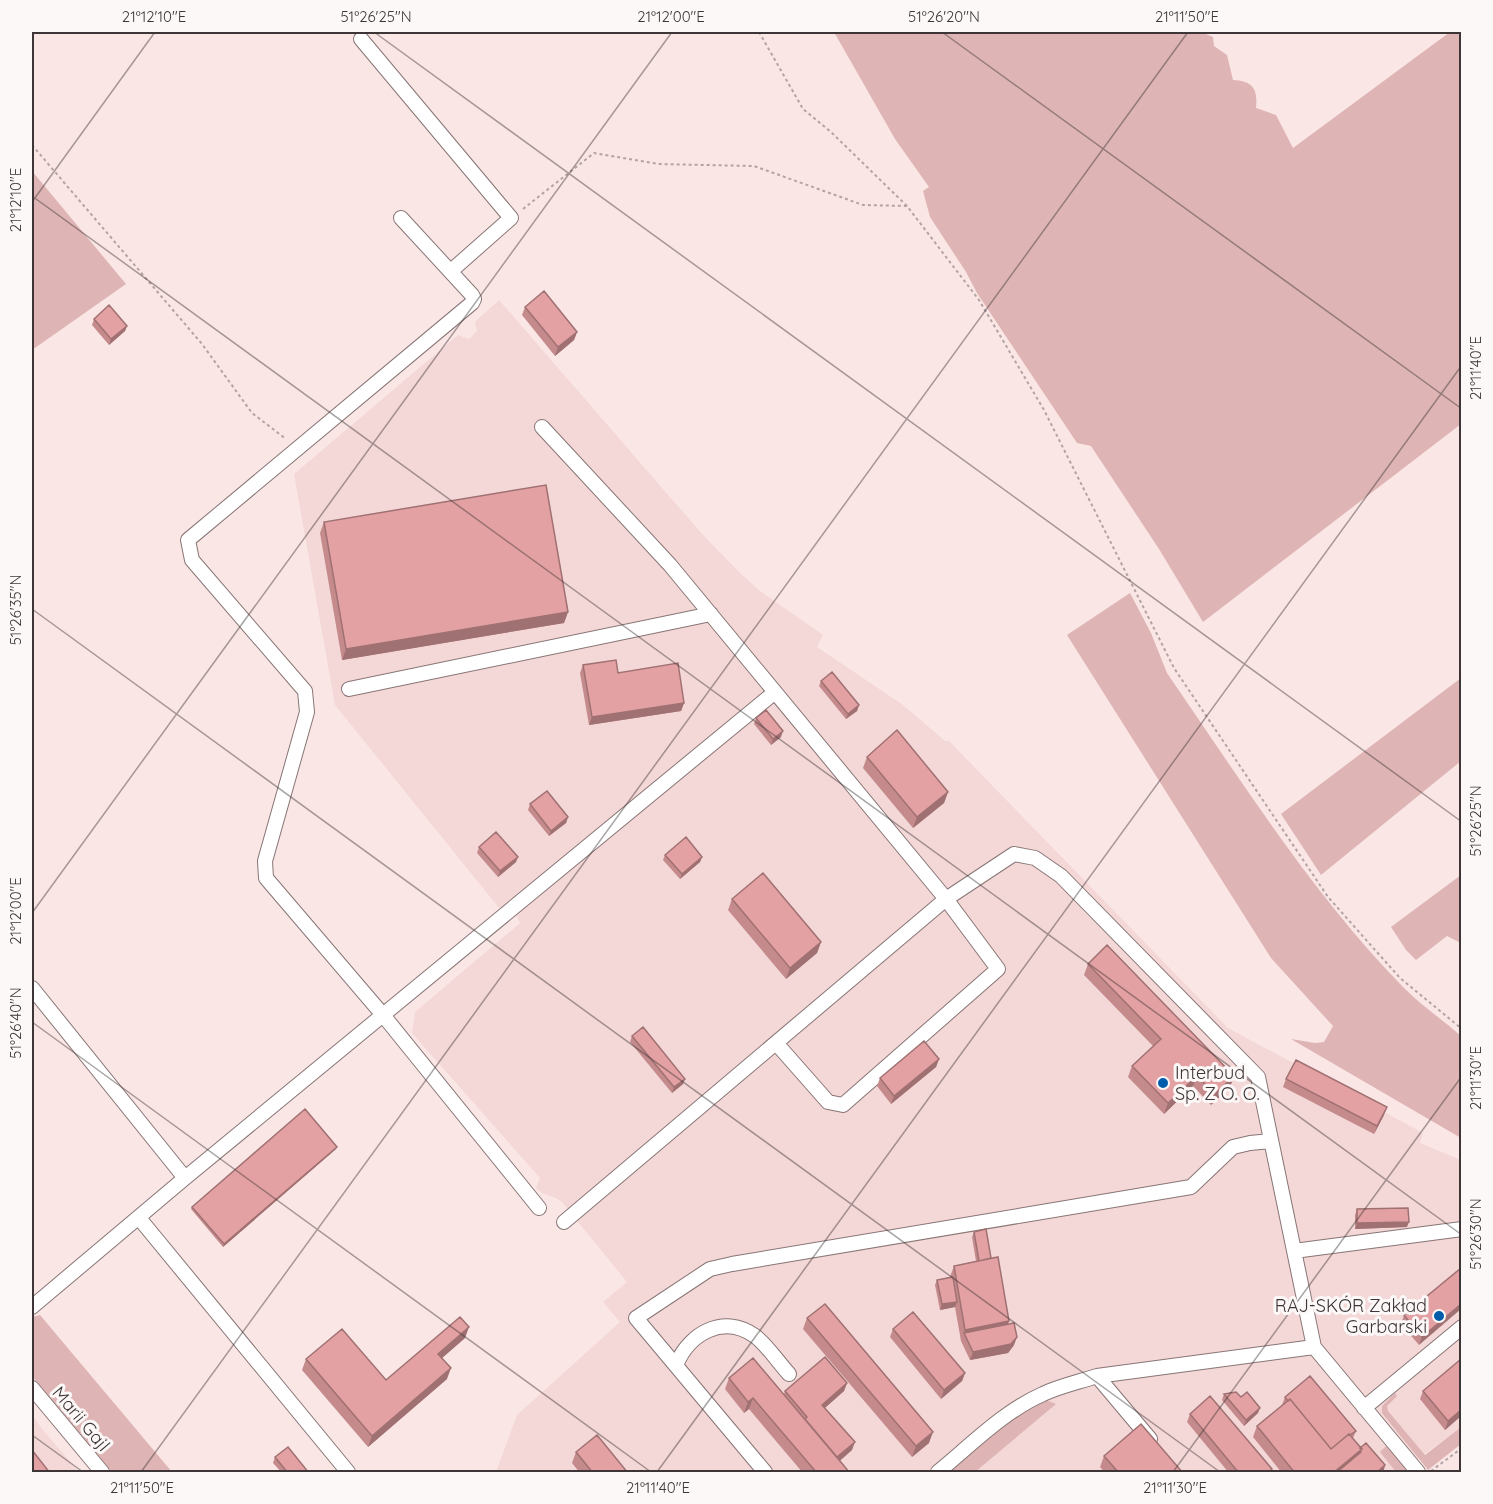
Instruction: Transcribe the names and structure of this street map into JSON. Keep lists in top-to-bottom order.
{
  "streets": {
    "street": ["Marii Gajl"]
  },
  "places": ["Interbud Sp. Z O. O.", "RAJ-SKÓR Zakład Garbarski"],
  "coordinates": [
    "21°12'10\"E",
    "51°26'25\"N",
    "21°12'00\"E",
    "51°26'20\"N",
    "21°11'50\"E",
    "21°11'40\"E",
    "51°26'35\"N",
    "51°26'40\"N",
    "21°11'30\"E",
    "51°26'30\"N"
  ]
}
